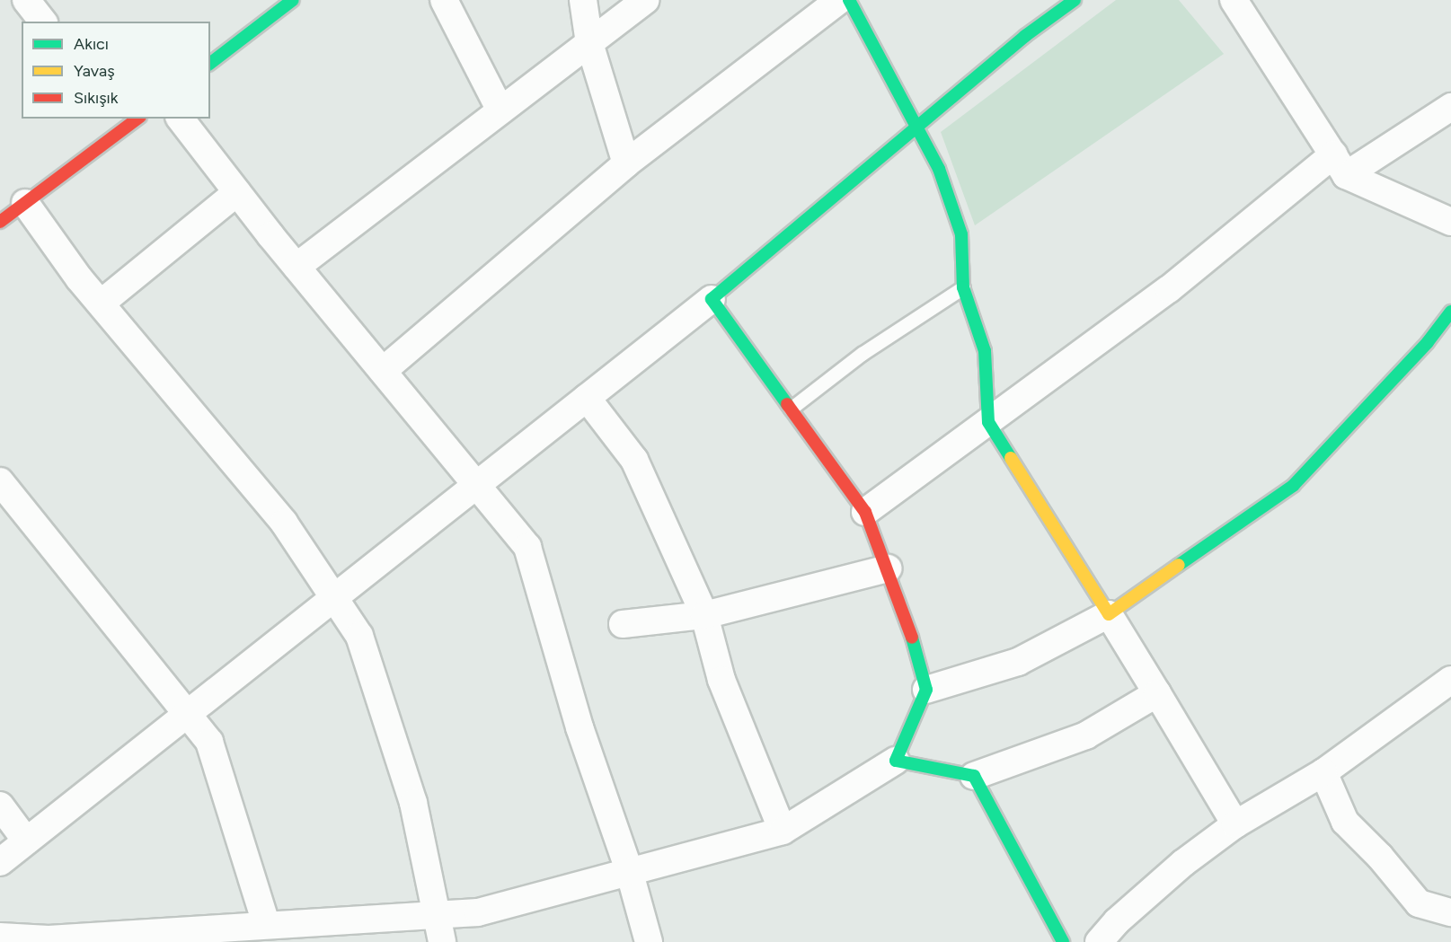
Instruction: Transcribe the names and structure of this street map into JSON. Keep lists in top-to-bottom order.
{
  "legend": ["Akıcı", "Yavaş", "Sıkışık"]
}
